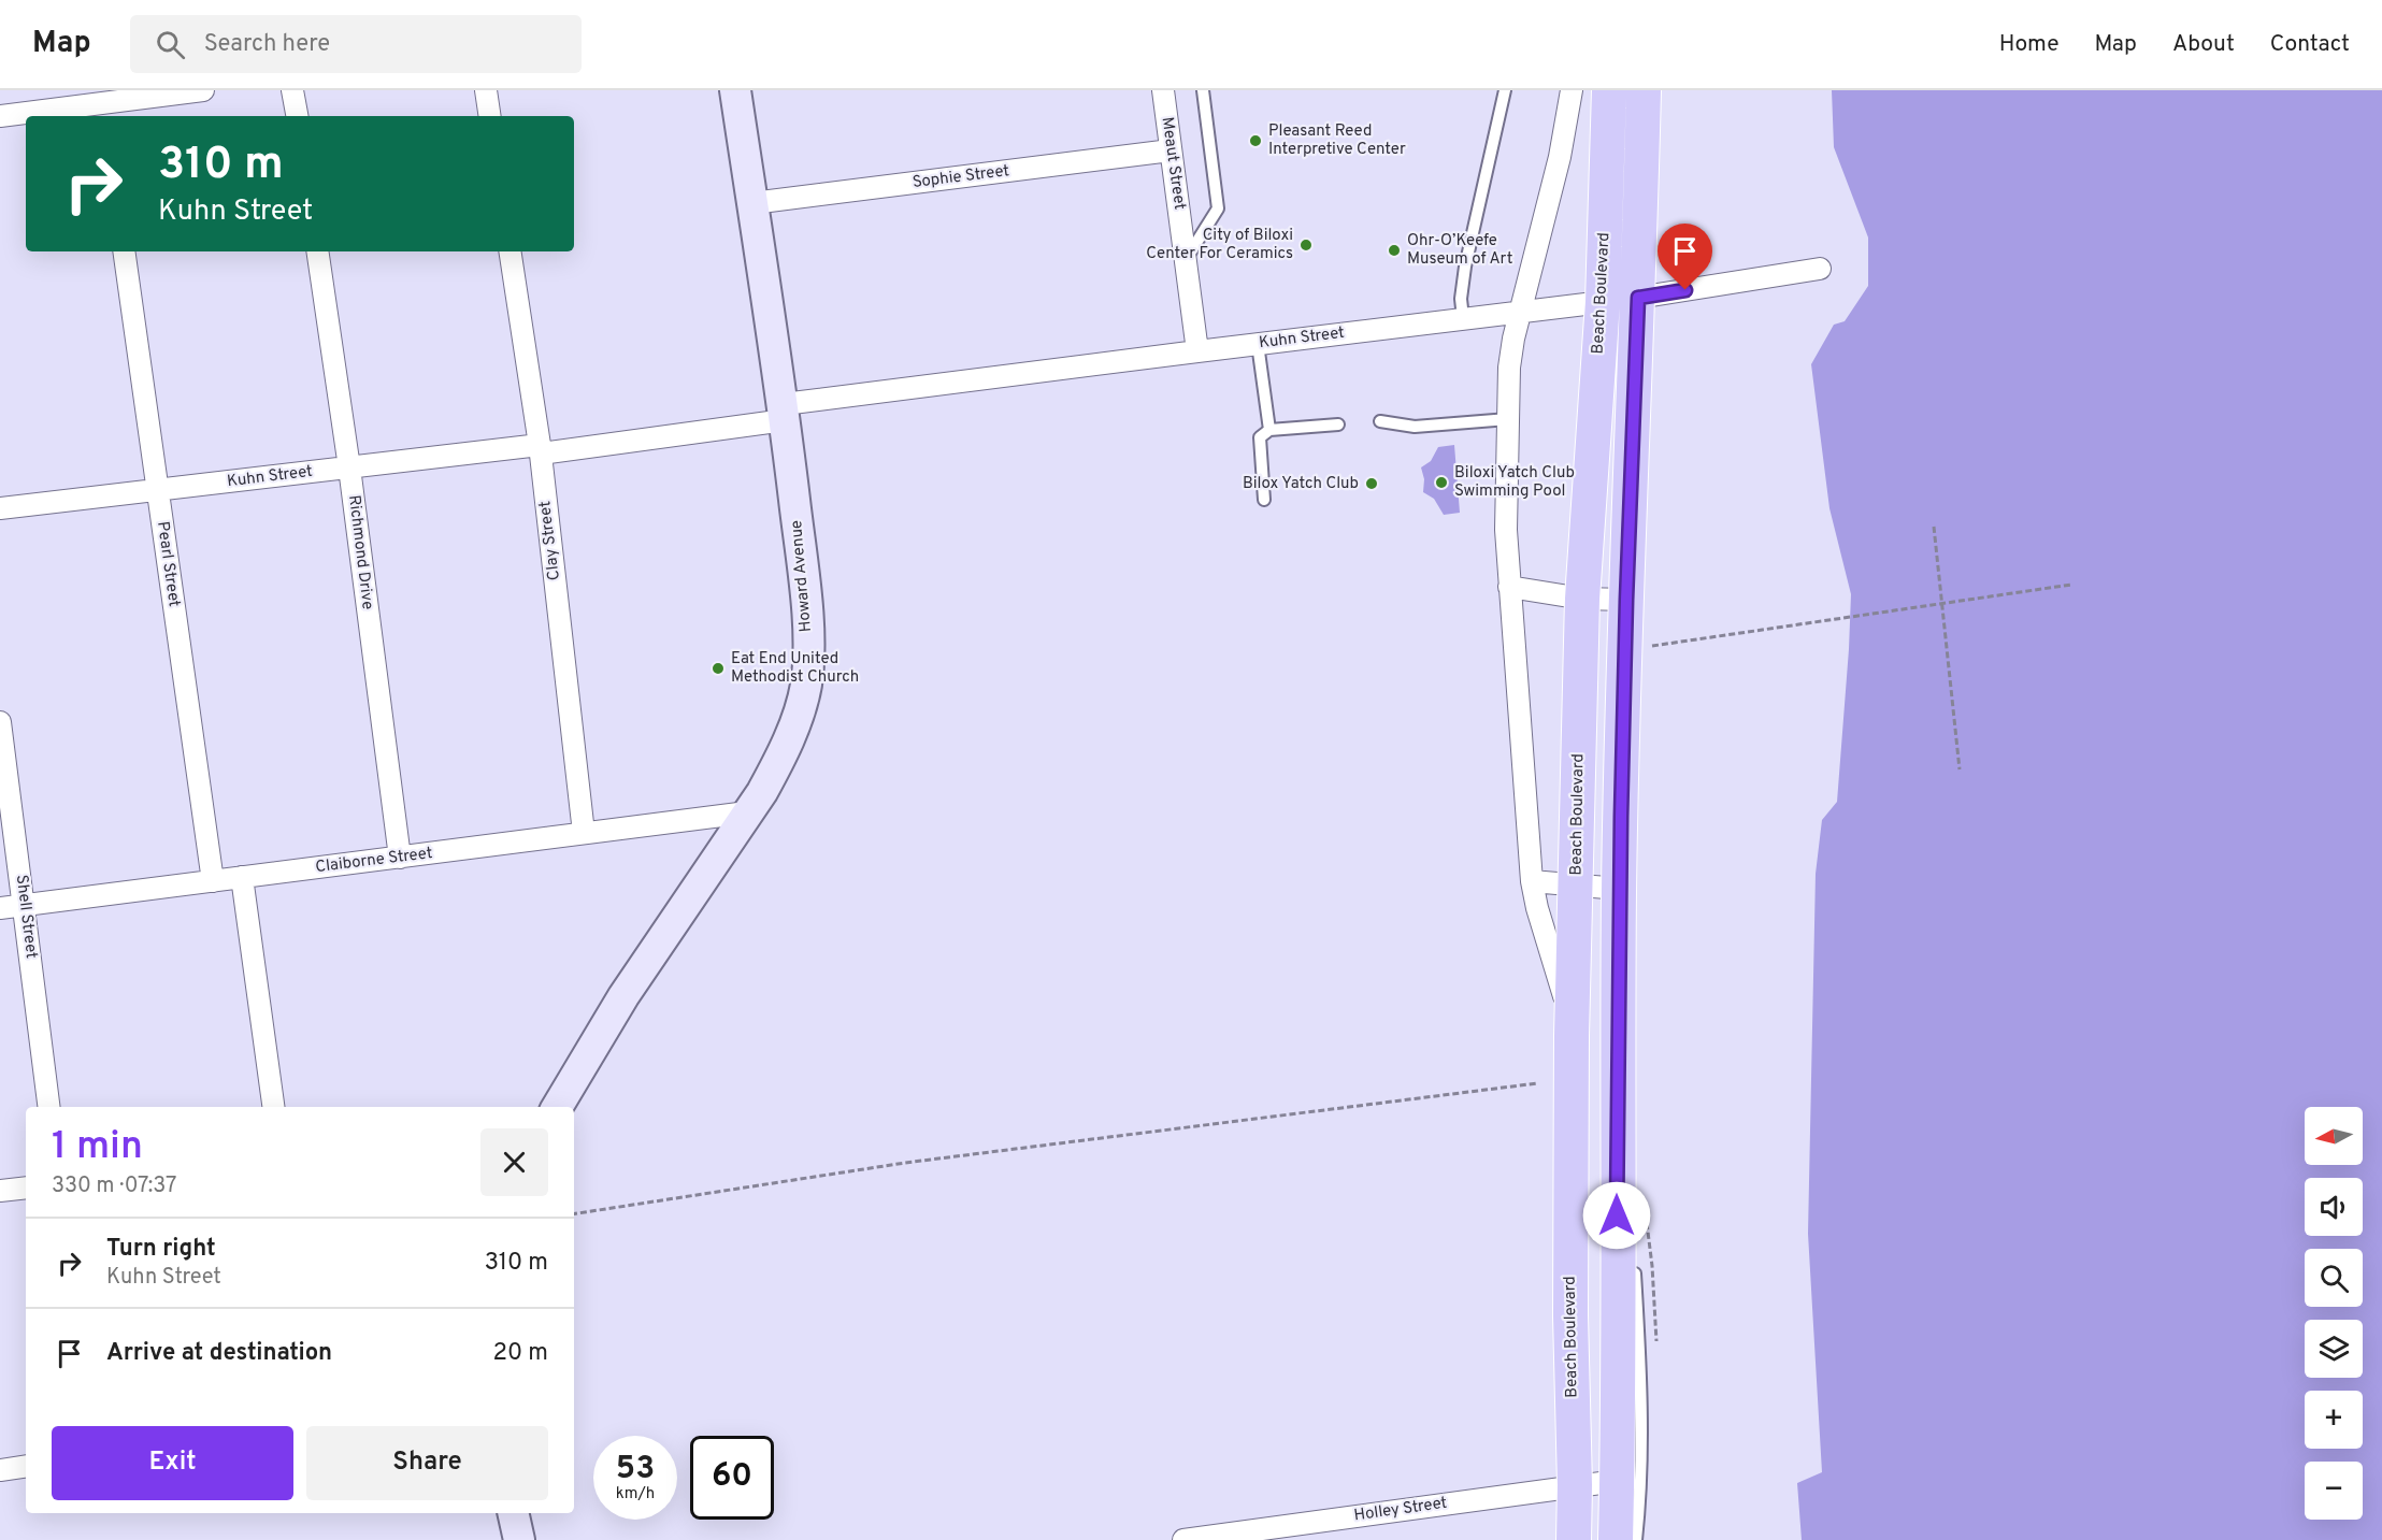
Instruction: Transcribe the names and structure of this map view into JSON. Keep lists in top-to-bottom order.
{
  "streets": {
    "main road": ["Beach Boulevard", "Howard Avenue"],
    "street": [
      "Meaut Street",
      "Sophie Street",
      "Kuhn Street",
      "Clay Street",
      "Richmond Drive",
      "Pearl Street",
      "Claiborne Street",
      "Shell Street",
      "Holley Street"
    ]
  },
  "crossings": [
    ["Meaut Street", "Sophie Street"],
    ["Meaut Street", "Kuhn Street"],
    ["Sophie Street", "Howard Avenue"],
    ["Beach Boulevard", "Kuhn Street"],
    ["Beach Boulevard", "Holley Street"],
    ["Kuhn Street", "Clay Street"],
    ["Kuhn Street", "Richmond Drive"],
    ["Kuhn Street", "Pearl Street"],
    ["Kuhn Street", "Howard Avenue"],
    ["Clay Street", "Claiborne Street"],
    ["Richmond Drive", "Claiborne Street"],
    ["Pearl Street", "Claiborne Street"],
    ["Howard Avenue", "Claiborne Street"],
    ["Claiborne Street", "Shell Street"]
  ],
  "places": [
    "Pleasant Reed Interpretive Center",
    "City of Biloxi Center For Ceramics",
    "Ohr-O’Keefe Museum of Art",
    "Biloxi Yatch Club Swimming Pool",
    "Bilox Yatch Club",
    "Eat End United Methodist Church"
  ],
  "north": "left",
  "page": {
    "header": "Map",
    "search": "Search here",
    "nav": [
      "Home",
      "Map",
      "About",
      "Contact"
    ],
    "turn": ["310 m", "Kuhn Street"],
    "map_buttons": ["+", "−"],
    "heading": ["1 min", "330 m · 07:37"],
    "list": [
      {
        "name": "Turn right",
        "note": "Kuhn Street",
        "value": "310 m"
      },
      {
        "name": "Arrive at destination",
        "value": "20 m"
      }
    ],
    "buttons": ["Exit", "Share"],
    "speed": "53 km/h",
    "limit": "60"
  }
}
